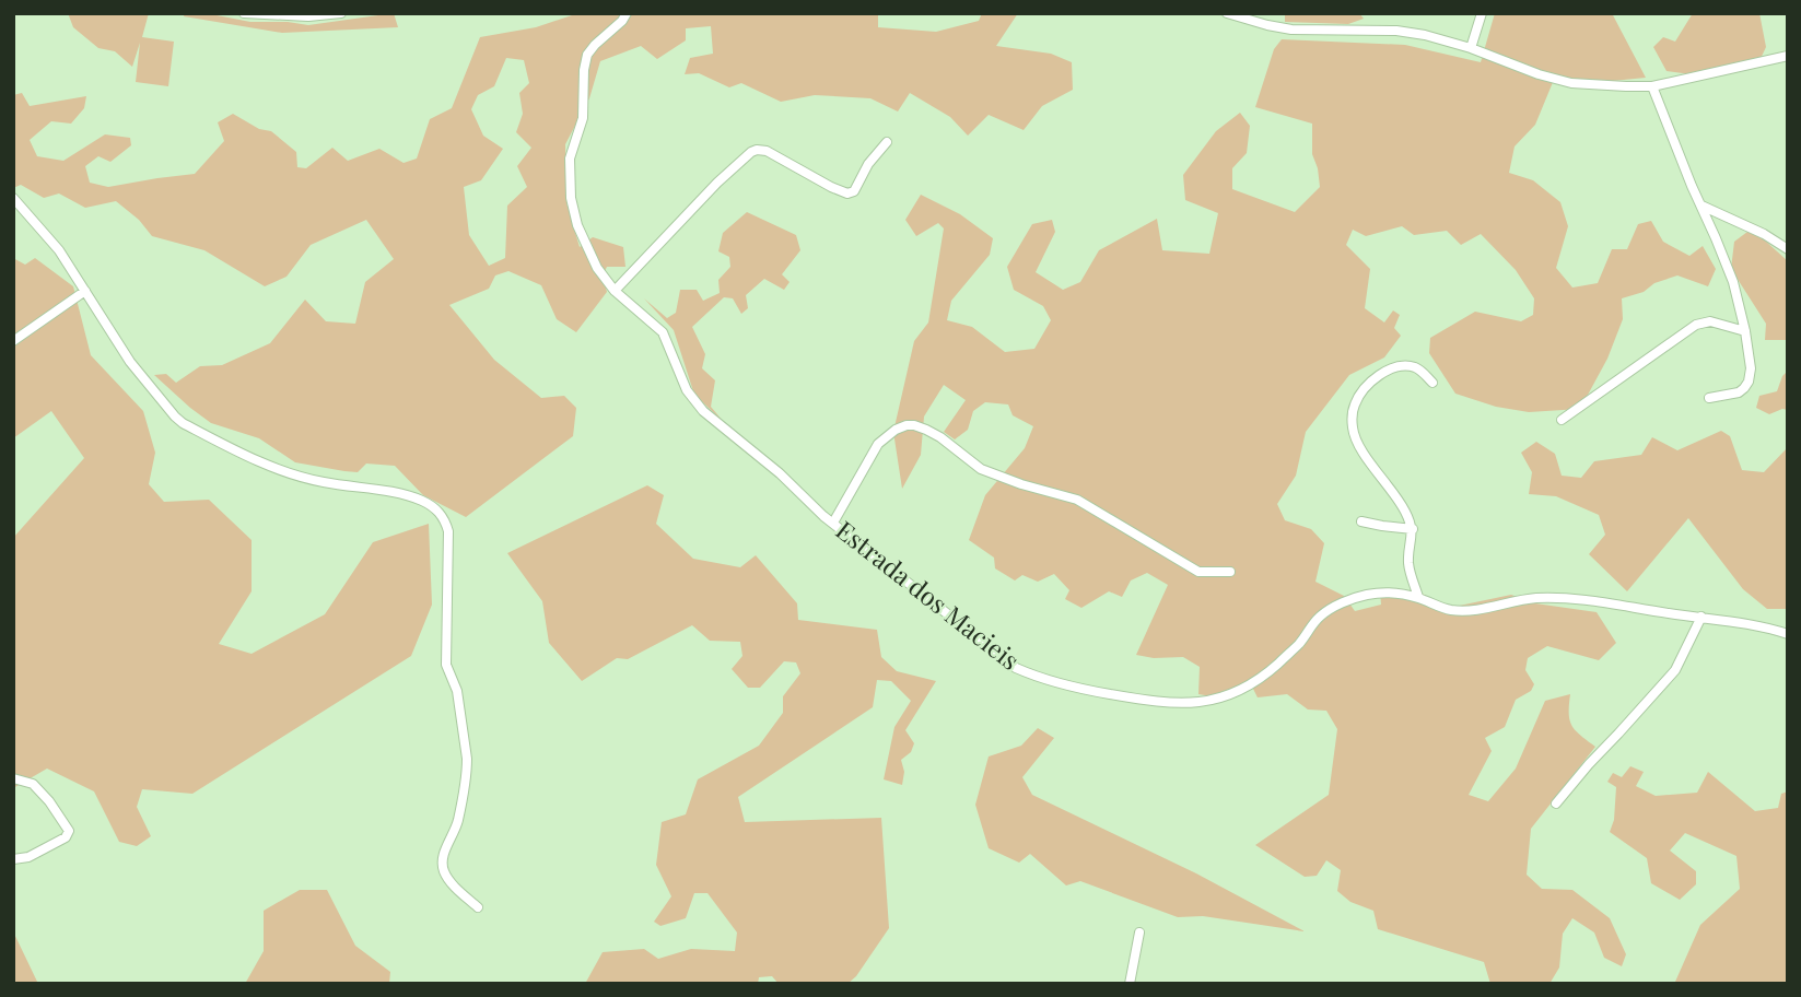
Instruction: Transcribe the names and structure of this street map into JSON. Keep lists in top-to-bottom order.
{
  "streets": {
    "street": ["Estrada dos Macieis"]
  }
}
